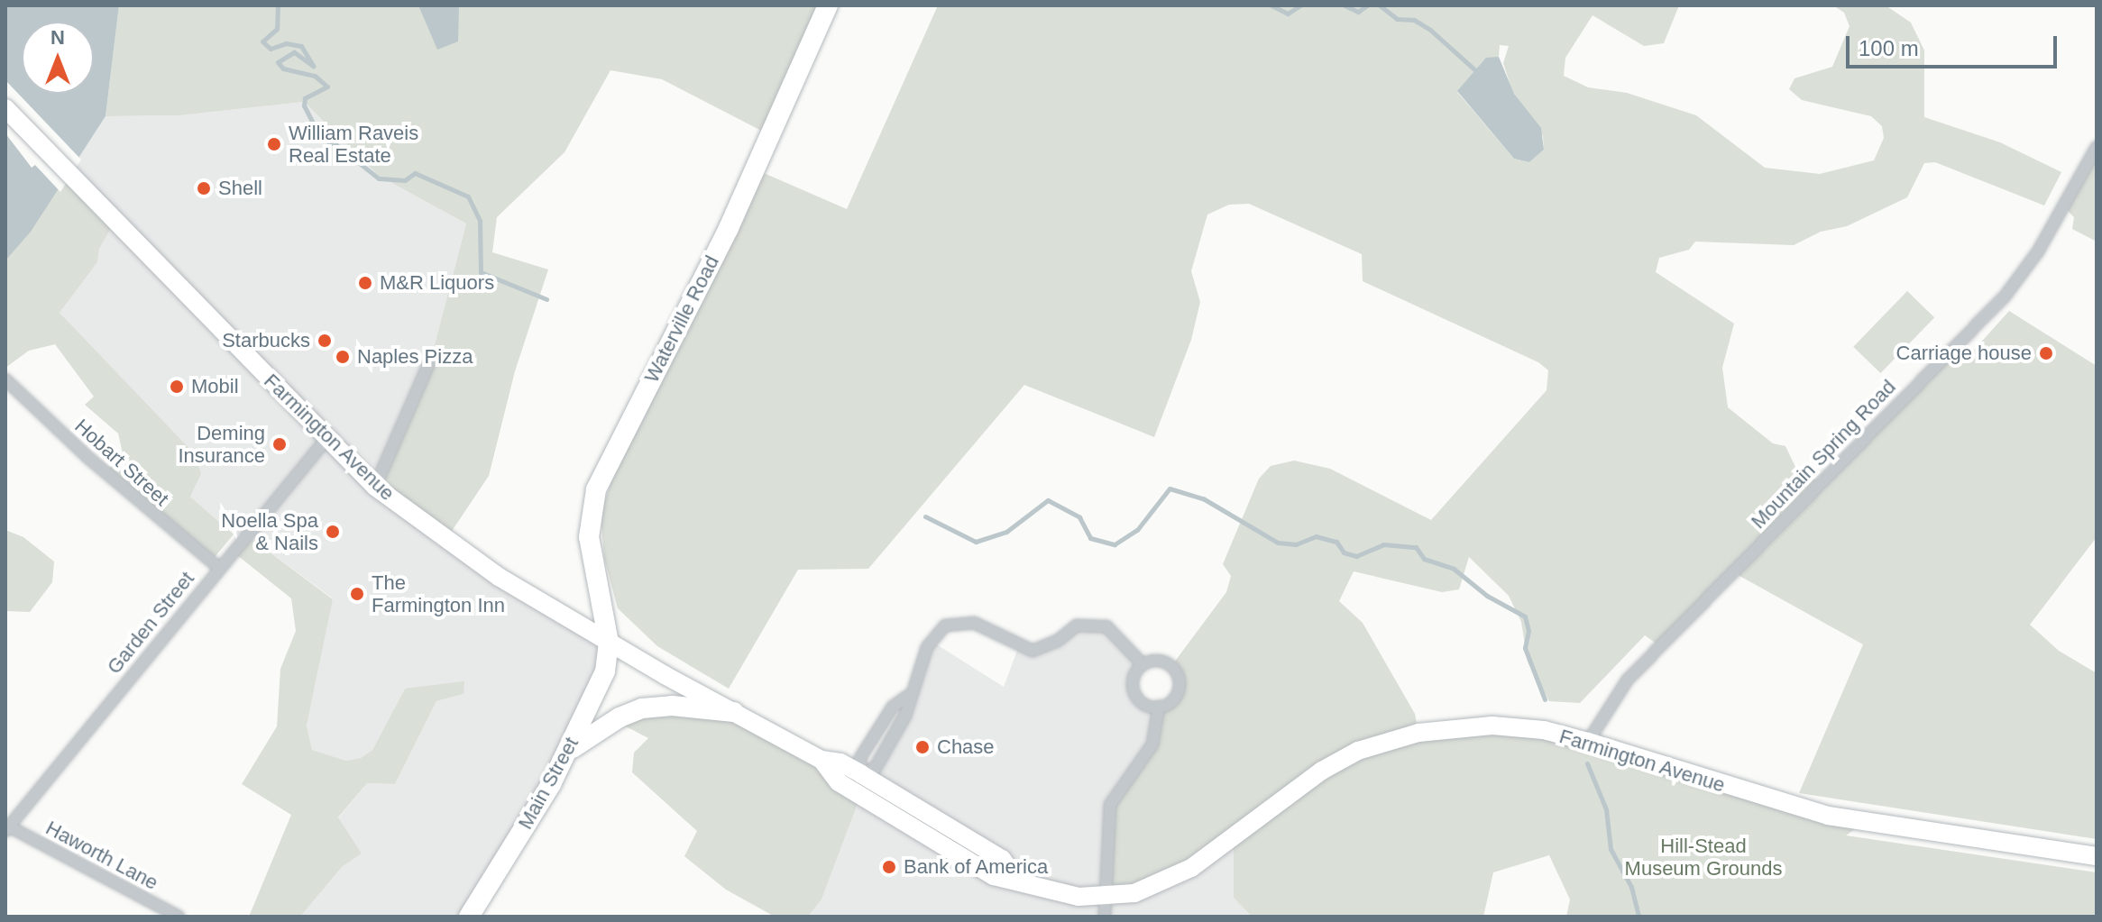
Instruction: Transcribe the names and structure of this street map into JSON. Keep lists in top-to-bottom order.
{
  "streets": {
    "highway": ["Waterville Road", "Main Street"],
    "main road": ["Farmington Avenue"],
    "street": [
      "Mountain Spring Road",
      "Hobart Street",
      "Garden Street",
      "Haworth Lane"
    ]
  },
  "crossings": [
    ["Waterville Road", "Farmington Avenue"],
    ["Waterville Road", "Main Street"],
    ["Farmington Avenue", "Mountain Spring Road"],
    ["Farmington Avenue", "Garden Street"],
    ["Farmington Avenue", "Main Street"],
    ["Hobart Street", "Garden Street"],
    ["Garden Street", "Haworth Lane"]
  ],
  "parks": ["Hill-Stead Museum Grounds"],
  "places": [
    "William Raveis Real Estate",
    "Shell",
    "M&R Liquors",
    "Starbucks",
    "Carriage house",
    "Naples Pizza",
    "Mobil",
    "Deming Insurance",
    "Noella Spa & Nails",
    "The Farmington Inn",
    "Chase",
    "Bank of America"
  ],
  "scale_bar": "100 m",
  "north": "top"
}
